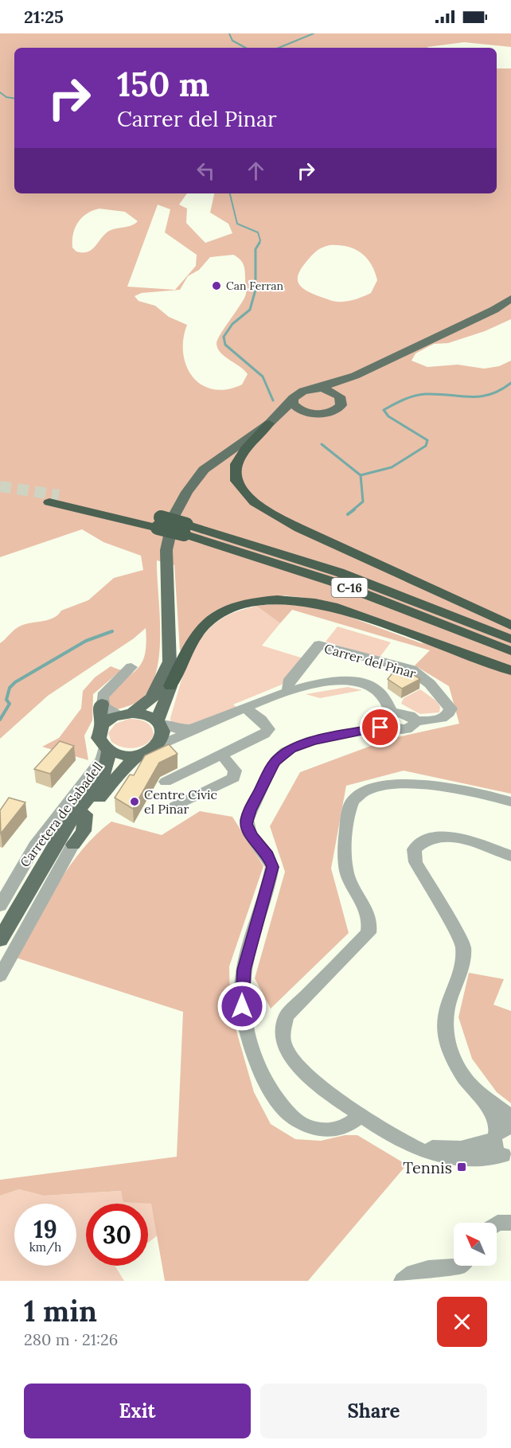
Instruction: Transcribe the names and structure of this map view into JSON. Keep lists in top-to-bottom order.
{
  "streets": {
    "highway": ["C-16"],
    "street": ["Carrer del Pinar", "Carretera de Sabadell"]
  },
  "places": {
    "other": ["Can Ferran", "Centre Cívic el Pinar"],
    "transit": ["Tennis"]
  },
  "north": "top left",
  "page": {
    "status": "21:25",
    "turn": ["150 m", "Carrer del Pinar"],
    "speed": "19 km/h",
    "limit": "30",
    "heading": ["1 min", "280 m · 21:26"],
    "buttons": ["Exit", "Share"]
  }
}
